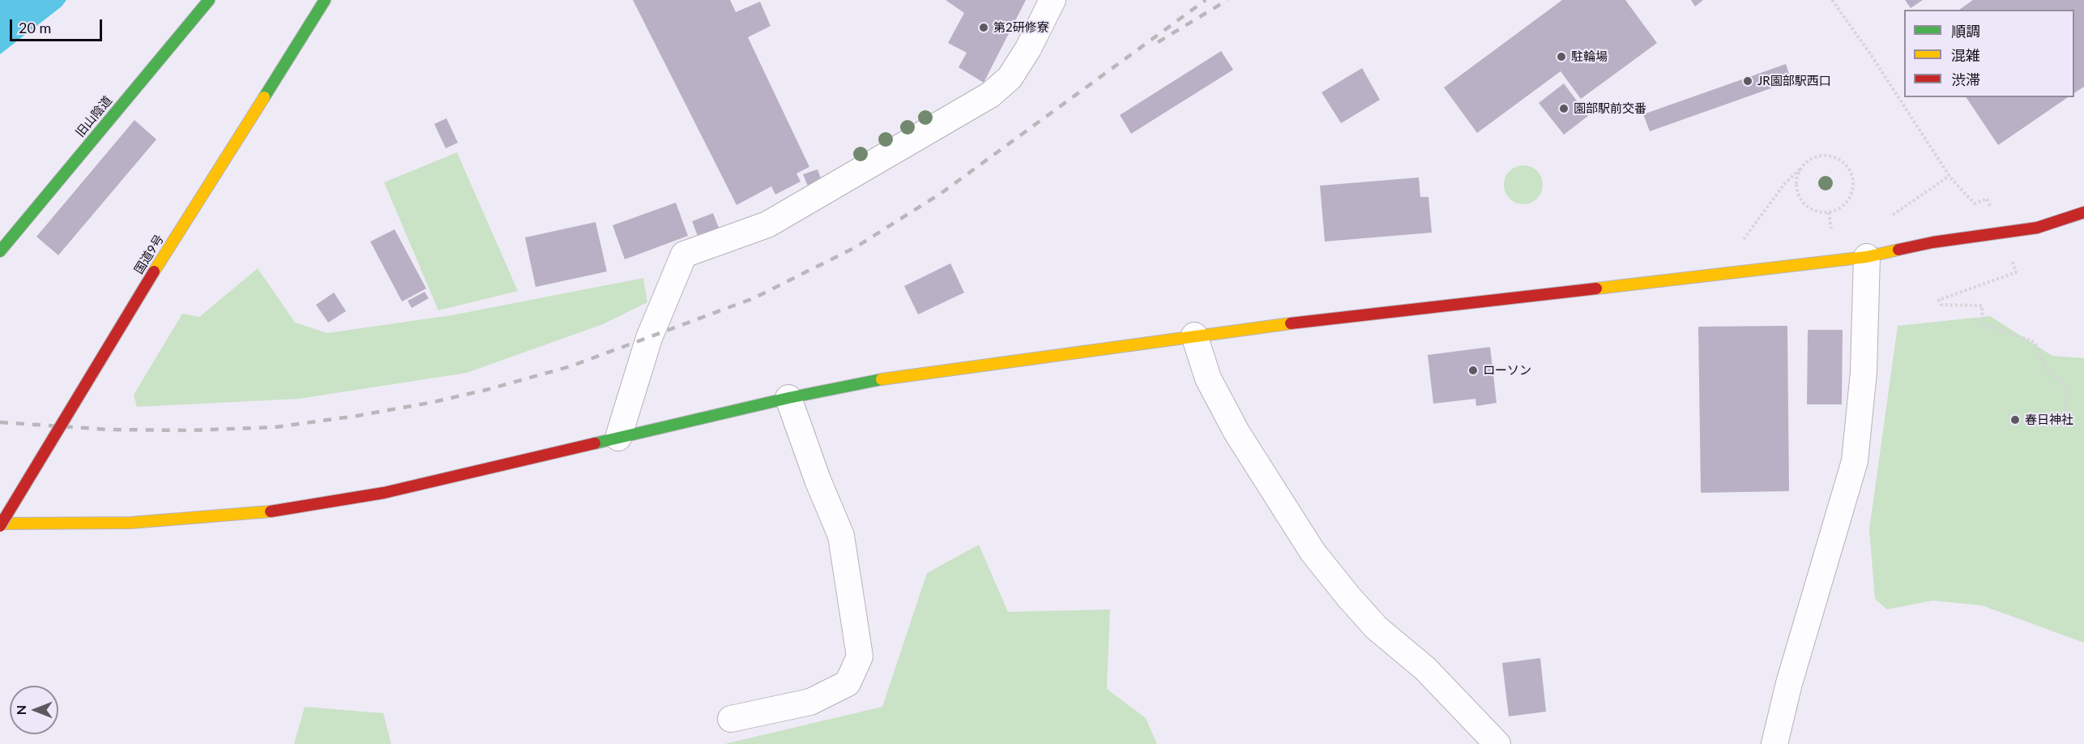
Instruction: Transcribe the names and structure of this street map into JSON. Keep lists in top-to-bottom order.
{
  "streets": {
    "main road": ["旧山陰道", "国道9号"]
  },
  "places": [
    "第2研修寮",
    "駐輪場",
    "JR園部駅西口",
    "園部駅前交番",
    "ローソン",
    "春日神社"
  ],
  "legend": ["順調", "混雑", "渋滞"],
  "scale_bar": "20 m",
  "north": "left"
}
